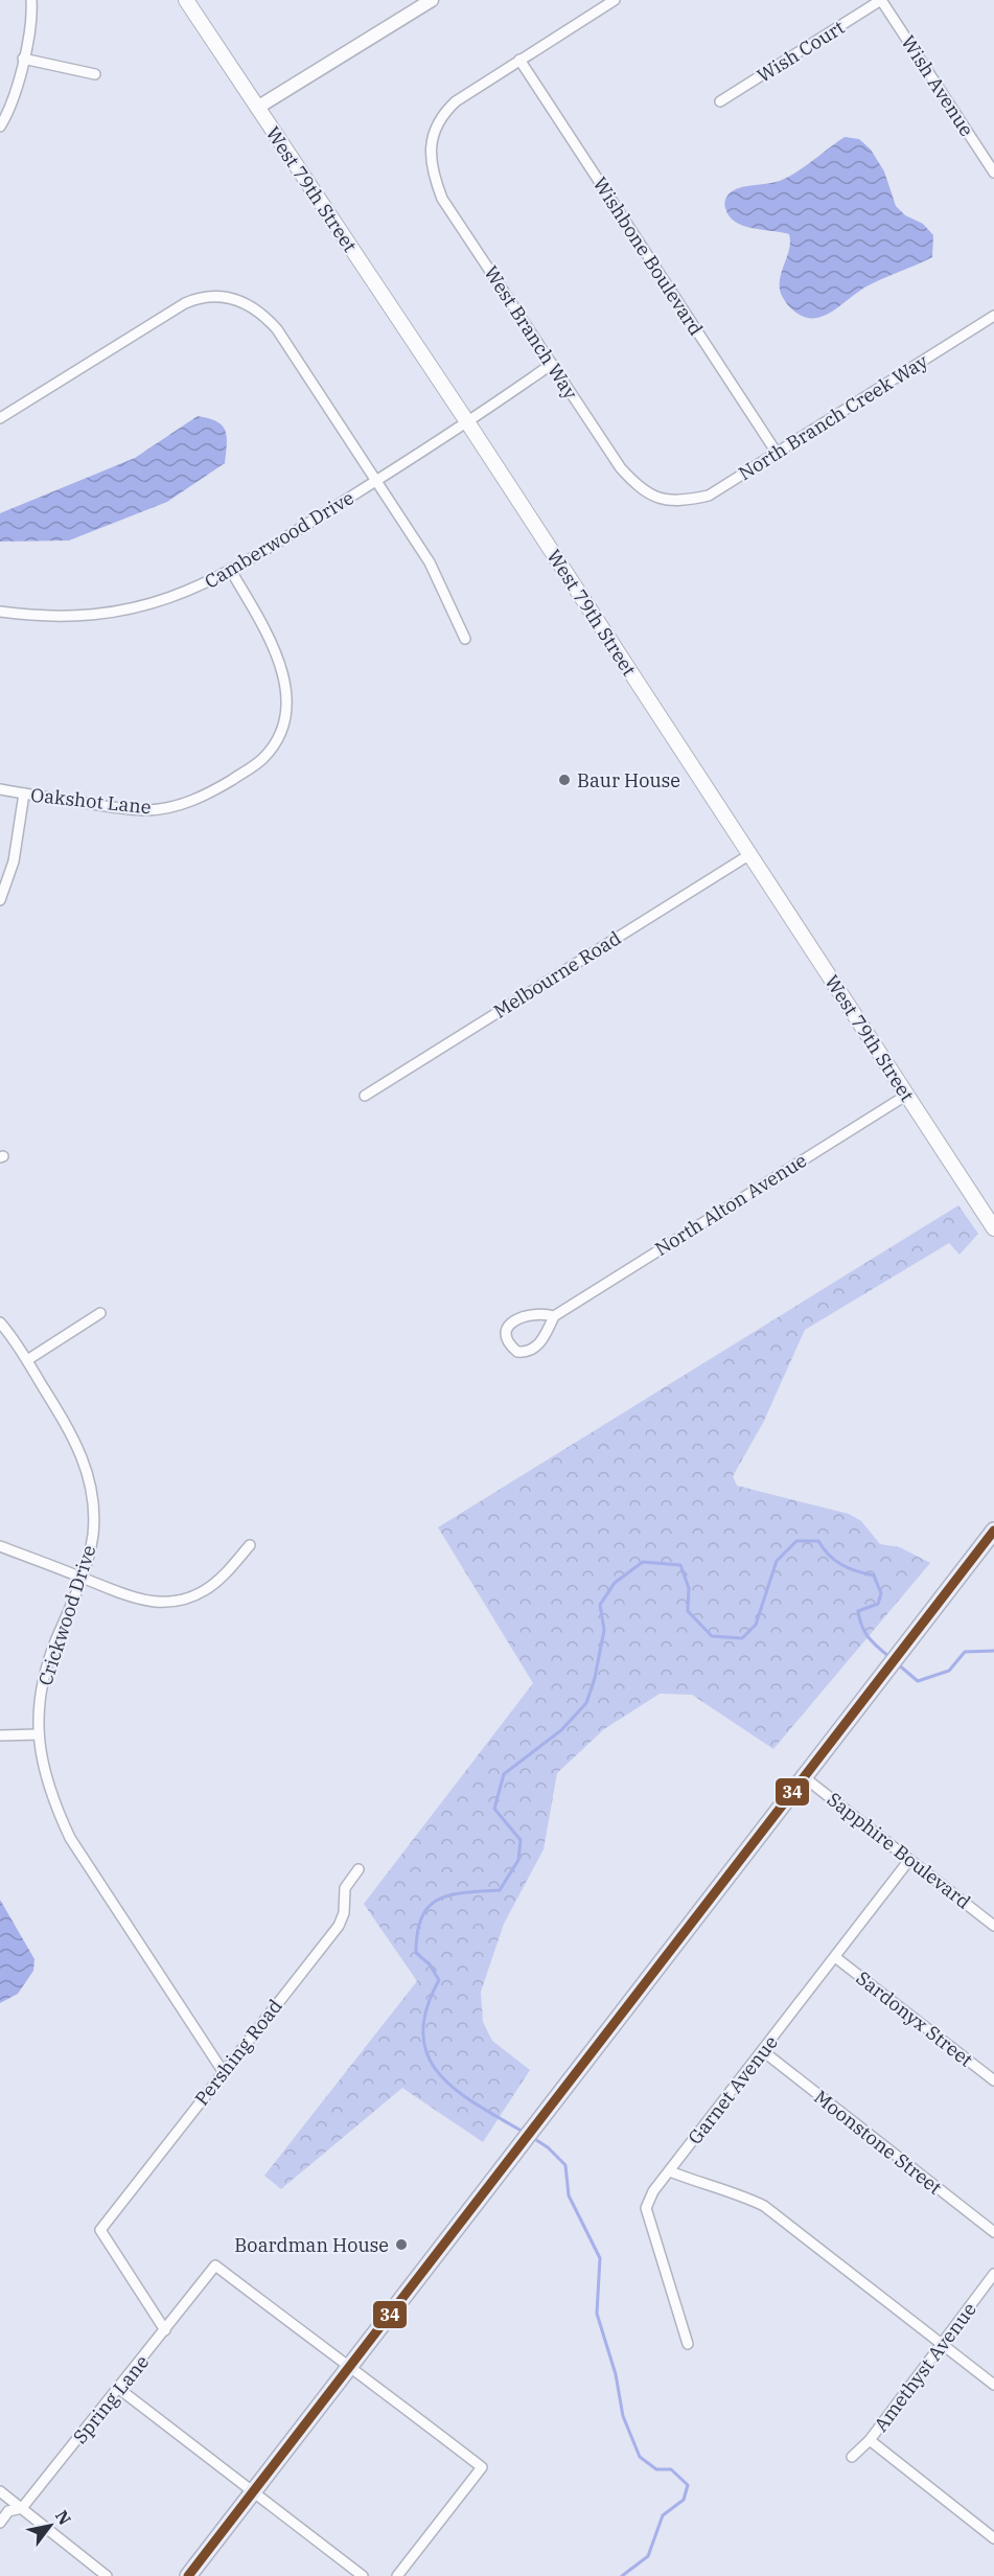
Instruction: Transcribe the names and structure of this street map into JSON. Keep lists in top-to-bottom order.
{
  "streets": {
    "main road": ["West 79th Street"],
    "street": [
      "Wish Court",
      "Wish Avenue",
      "Wishbone Boulevard",
      "West Branch Way",
      "North Branch Creek Way",
      "Camberwood Drive",
      "Oakshot Lane",
      "Melbourne Road",
      "North Alton Avenue",
      "Crickwood Drive",
      "Sapphire Boulevard",
      "Sardonyx Street",
      "Pershing Road",
      "Garnet Avenue",
      "Moonstone Street",
      "Amethyst Avenue",
      "Spring Lane"
    ]
  },
  "crossings": [
    ["Wish Court", "Wish Avenue"],
    ["West 79th Street", "Camberwood Drive"],
    ["West 79th Street", "Melbourne Road"],
    ["West 79th Street", "North Alton Avenue"],
    ["Wishbone Boulevard", "West Branch Way"],
    ["Wishbone Boulevard", "North Branch Creek Way"],
    ["West Branch Way", "North Branch Creek Way"],
    ["West Branch Way", "Camberwood Drive"],
    ["Camberwood Drive", "Oakshot Lane"],
    ["Crickwood Drive", "Pershing Road"],
    ["Sapphire Boulevard", "Garnet Avenue"],
    ["Sardonyx Street", "Garnet Avenue"],
    ["Pershing Road", "Spring Lane"],
    ["Garnet Avenue", "Moonstone Street"]
  ],
  "places": ["Baur House", "Boardman House"],
  "lines": ["transit line 34"],
  "north": "top right"
}
